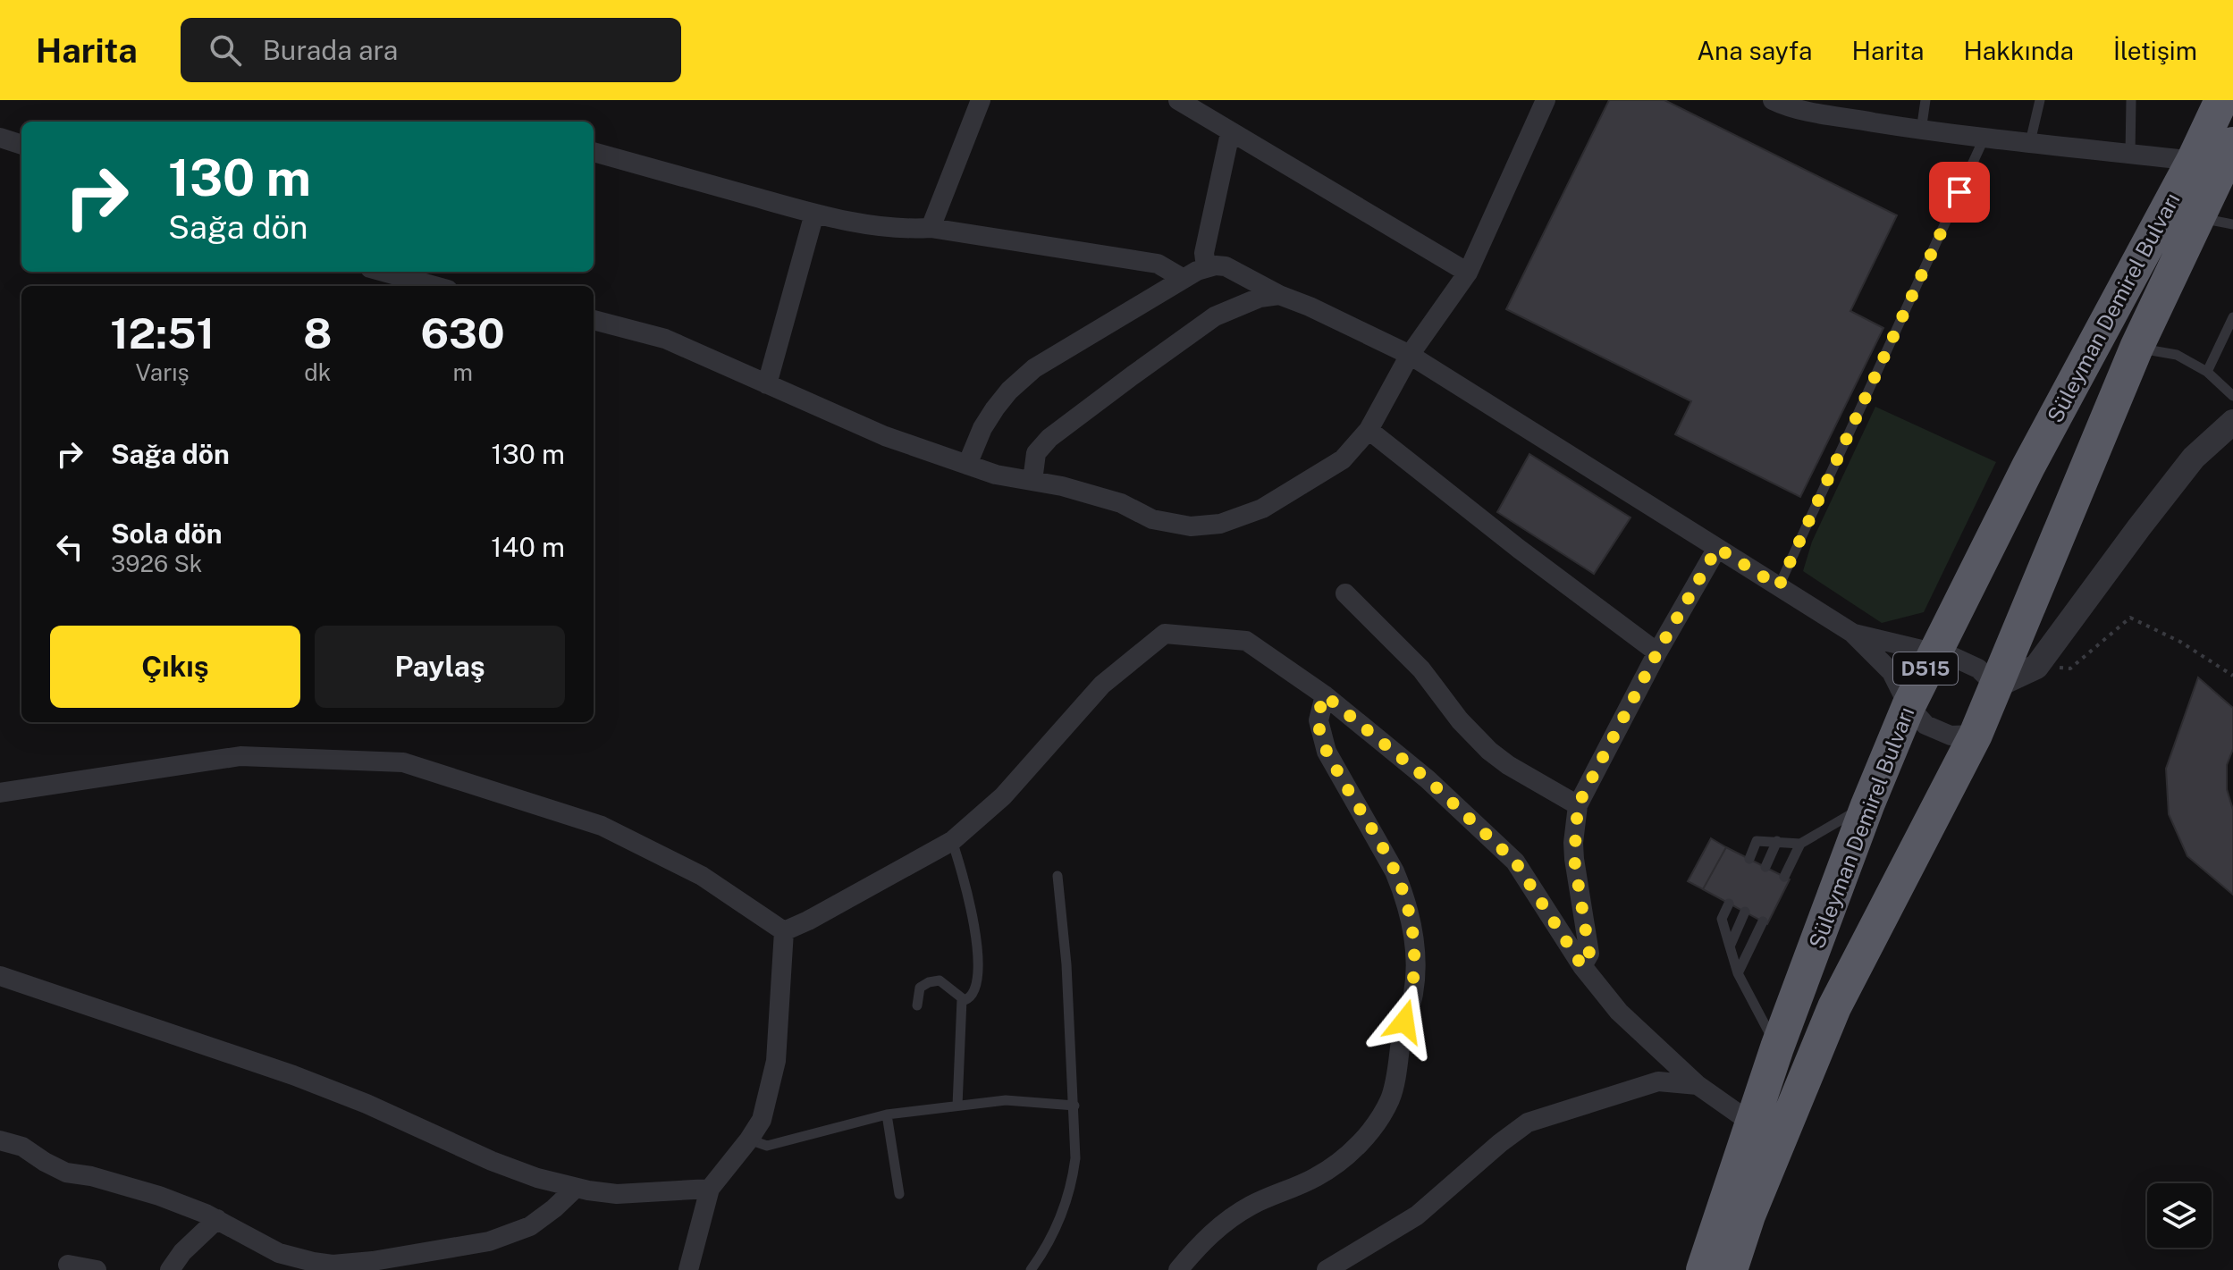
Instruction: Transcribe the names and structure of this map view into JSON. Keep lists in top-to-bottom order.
{
  "streets": {
    "highway": ["Süleyman Demirel Bulvarı", "D515"]
  },
  "page": {
    "header": "Harita",
    "search": "Burada ara",
    "nav": [
      "Ana sayfa",
      "Harita",
      "Hakkında",
      "İletişim"
    ],
    "turn": ["130 m", "Sağa dön"],
    "eta": [
      "12:51",
      "Varış",
      "8",
      "dk",
      "630",
      "m"
    ],
    "list": [
      {
        "name": "Sağa dön",
        "value": "130 m"
      },
      {
        "name": "Sola dön",
        "note": "3926 Sk",
        "value": "140 m"
      }
    ],
    "buttons": ["Çıkış", "Paylaş"]
  }
}
